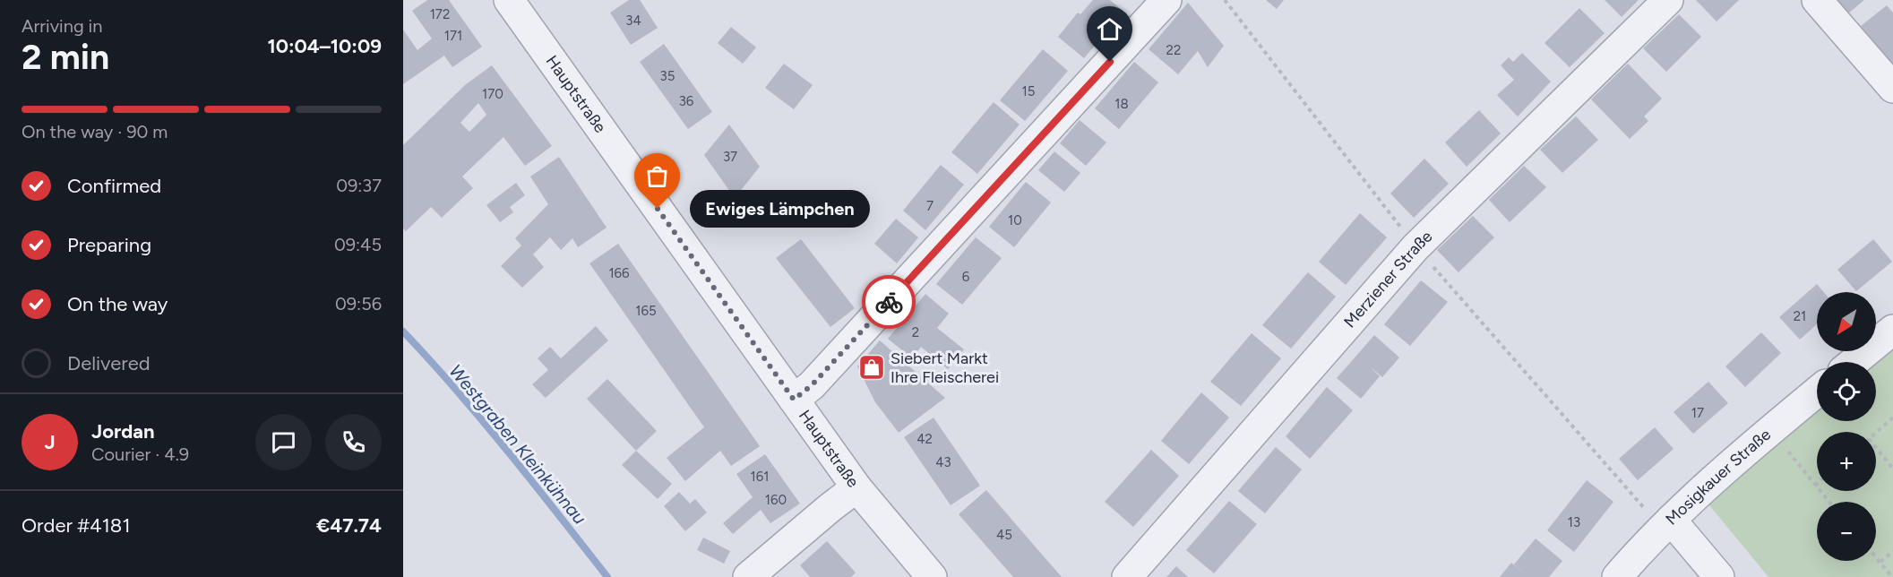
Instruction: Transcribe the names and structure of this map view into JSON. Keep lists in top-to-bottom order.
{
  "streets": {
    "street": ["Hauptstraße", "Merziener Straße", "Mosigkauer Straße"]
  },
  "water": ["Westgraben Kleinkühnau"],
  "places": {
    "other": ["Ewiges Lämpchen"],
    "shop": ["Siebert Markt Ihre Fleischerei"]
  },
  "house_numbers": [
    "172",
    "34",
    "171",
    "22",
    "35",
    "15",
    "170",
    "36",
    "18",
    "37",
    "7",
    "10",
    "166",
    "6",
    "165",
    "21",
    "2",
    "17",
    "42",
    "43",
    "161",
    "160",
    "13",
    "45"
  ],
  "north": "bottom left",
  "page": {
    "heading": ["2 min", "Arriving in", "10:04–10:09"],
    "panel": [
      "Jordan",
      "Courier · 4.9",
      "Order #4181",
      "€47.74"
    ],
    "bar": "On the way · 90 m",
    "list": [
      ["Confirmed", "09:37"],
      ["Preparing", "09:45"],
      ["On the way", "09:56"],
      "Delivered"
    ],
    "bubble": "Ewiges Lämpchen",
    "map_buttons": ["+", "−"],
    "round": "J"
  }
}
